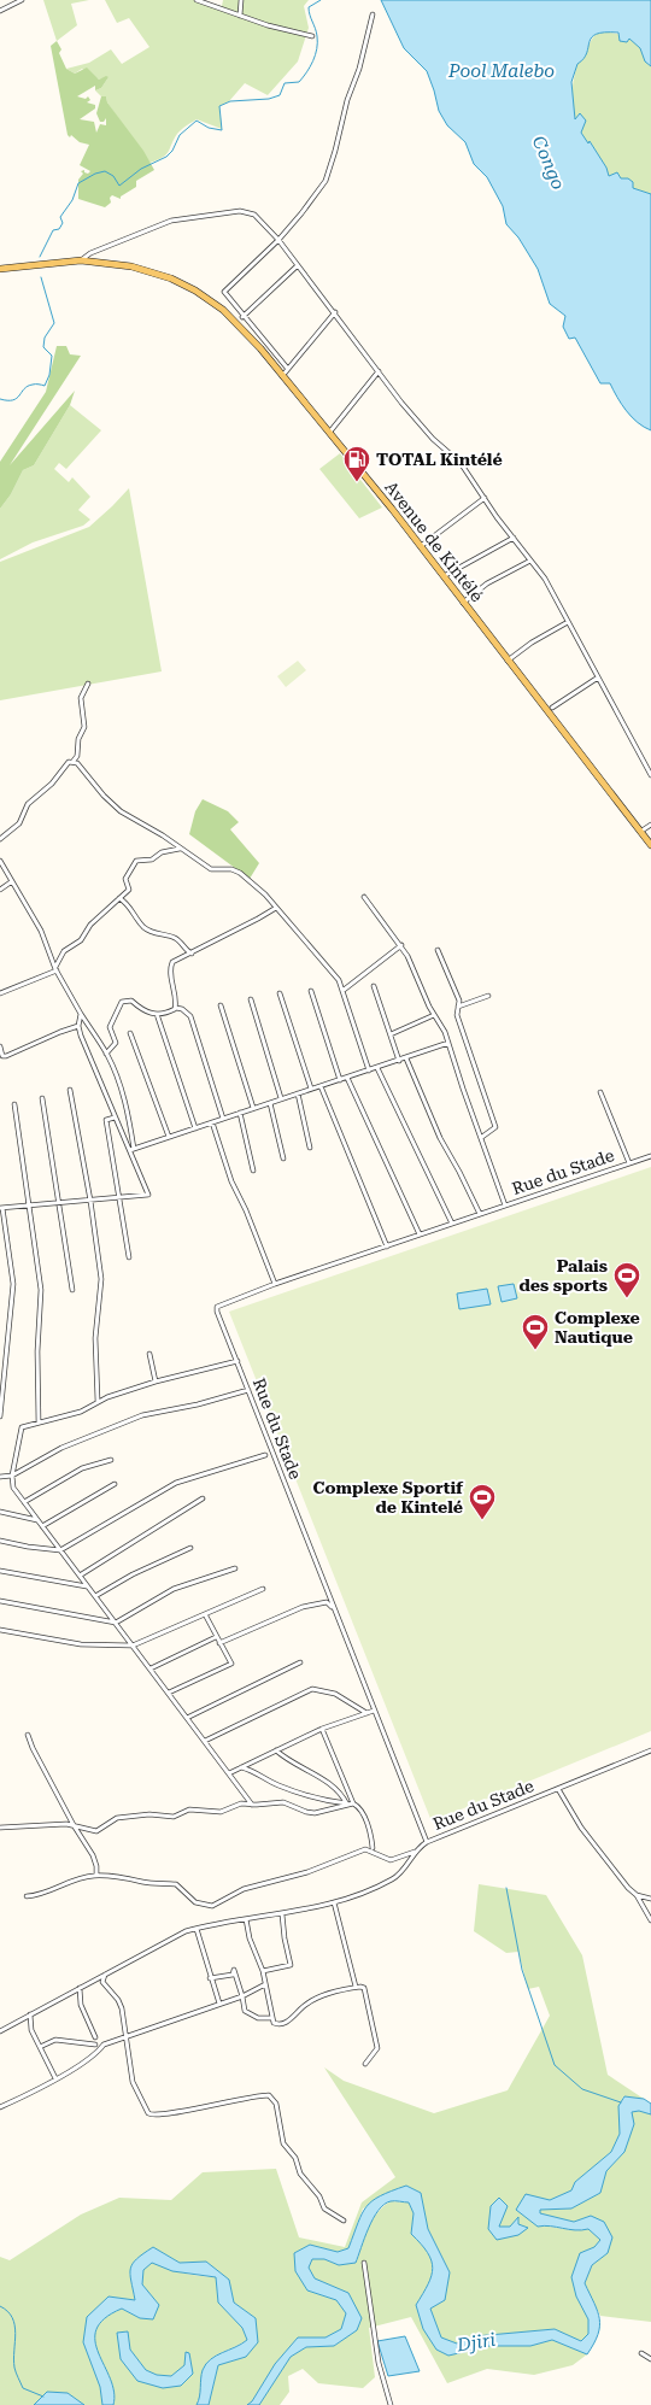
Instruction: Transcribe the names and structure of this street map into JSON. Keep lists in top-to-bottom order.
{
  "streets": {
    "main road": ["Avenue de Kintélé"],
    "street": ["Rue du Stade"]
  },
  "water": ["Pool Malebo", "Congo", "Djiri"],
  "places": {
    "fuel station": ["TOTAL Kintélé"],
    "sports": ["Palais des sports", "Complexe Nautique", "Complexe Sportif de Kintelé"]
  }
}
